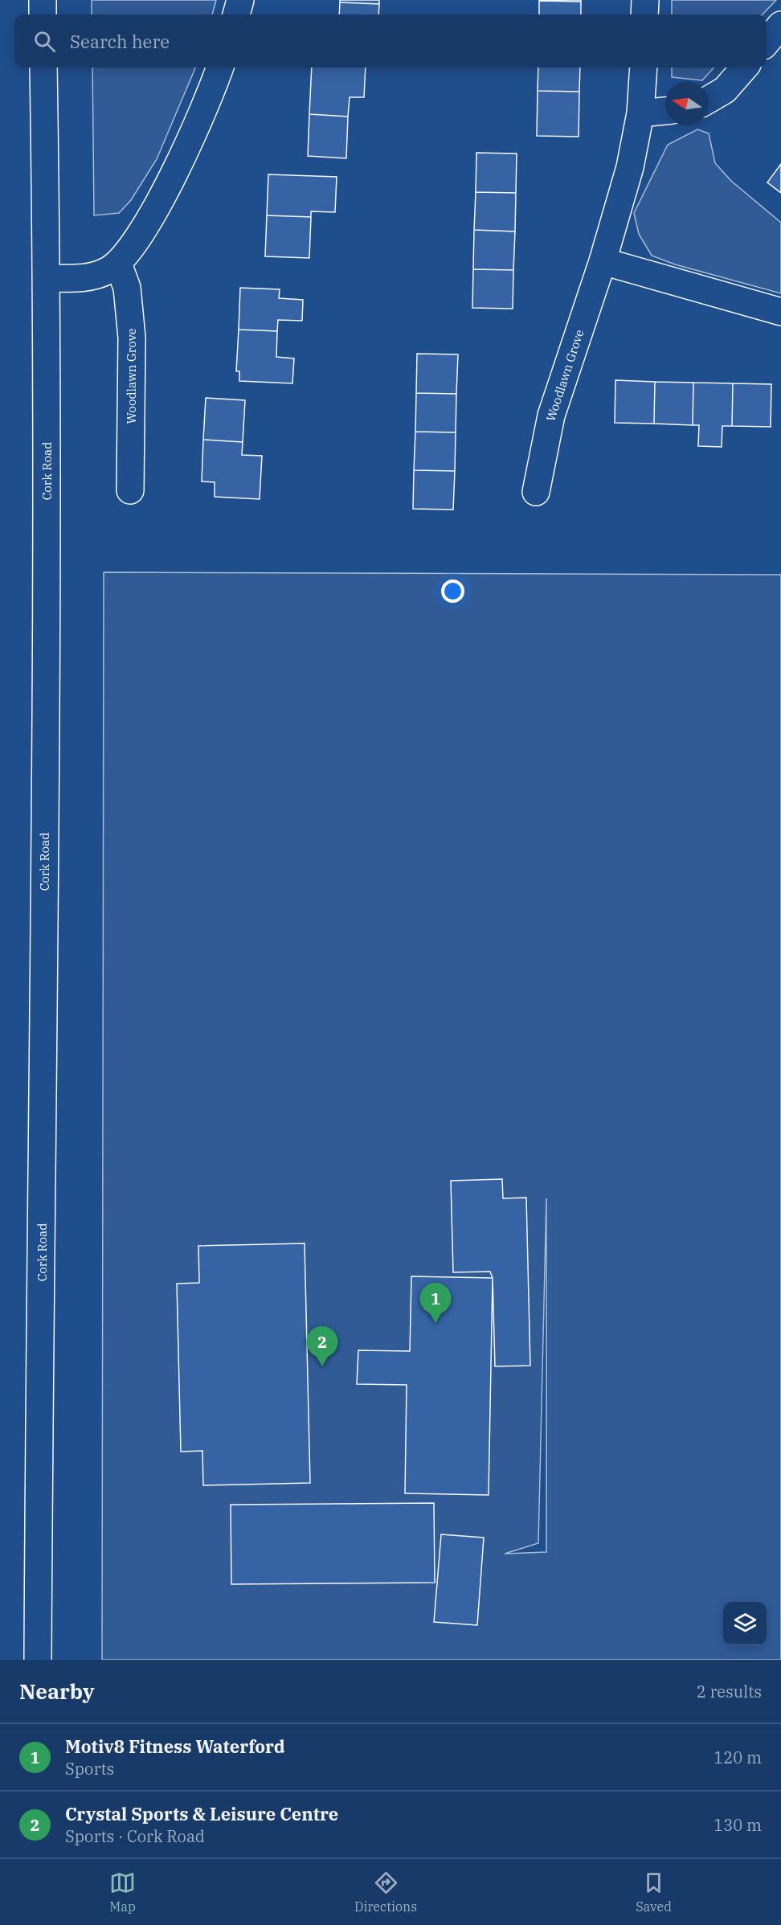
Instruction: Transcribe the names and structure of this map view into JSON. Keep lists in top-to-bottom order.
{
  "streets": {
    "main road": ["Woodlawn Grove", "Cork Road"]
  },
  "north": "left",
  "page": {
    "search": "Search here",
    "pins": ["1", "2"],
    "heading": ["Nearby", "2 results"],
    "list": [
      {
        "mark": "1",
        "name": "Motiv8 Fitness Waterford",
        "note": "Sports",
        "value": "120 m"
      },
      {
        "mark": "2",
        "name": "Crystal Sports & Leisure Centre",
        "note": "Sports · Cork Road",
        "value": "130 m"
      }
    ],
    "nav": ["Map", "Directions", "Saved"]
  }
}
